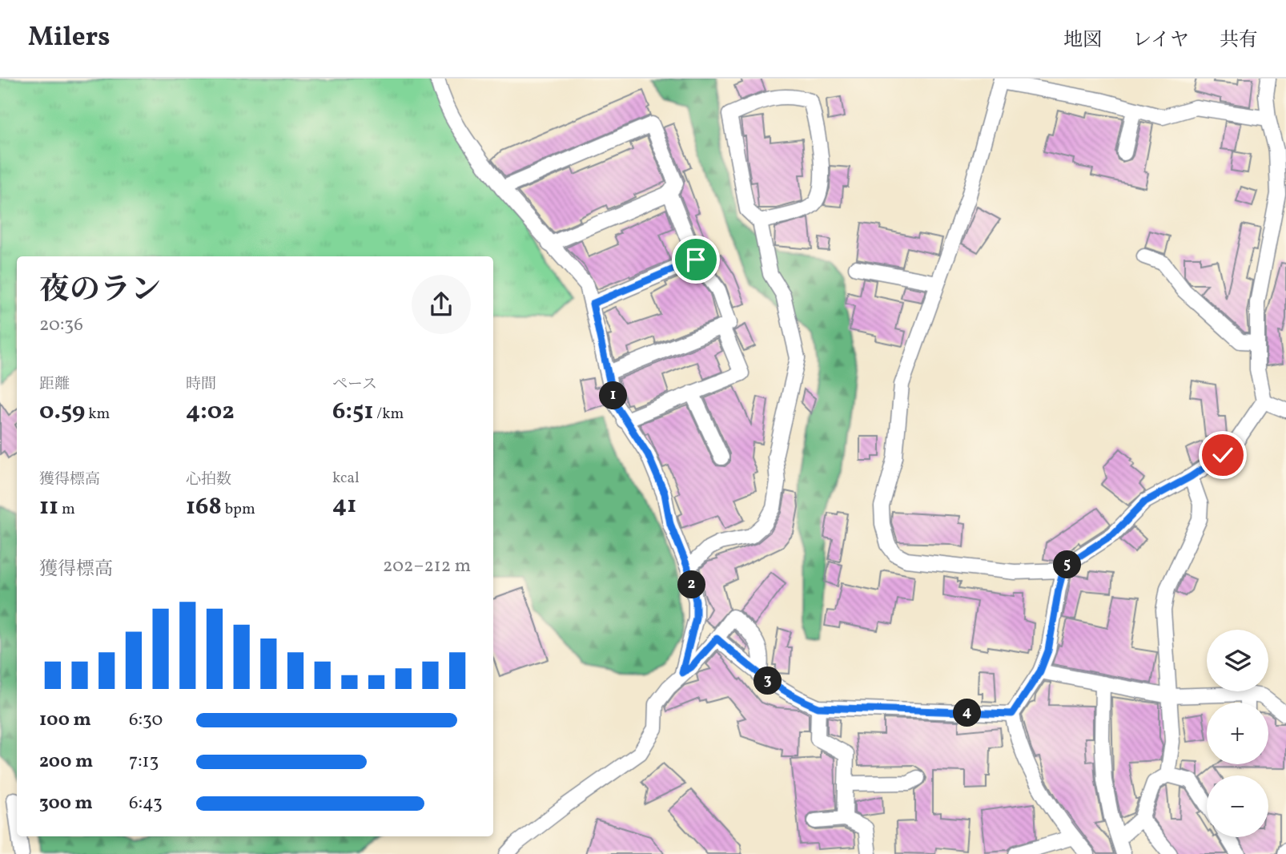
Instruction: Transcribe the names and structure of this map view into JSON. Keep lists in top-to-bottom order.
{
  "page": {
    "header": "Milers",
    "nav": ["地図", "レイヤ", "共有"],
    "heading": ["夜のラン", "20:36"],
    "stats": [
      ["距離", "0.59 km"],
      ["時間", "4:02"],
      ["ペース", "6:51 /km"],
      ["獲得標高", "11 m"],
      ["心拍数", "168 bpm"],
      ["kcal", "41"]
    ],
    "pins": [
      "1",
      "5",
      "2",
      "3",
      "4"
    ],
    "chart": ["獲得標高", "202–212 m"],
    "map_buttons": ["+", "−"],
    "list": [
      {
        "name": "100 m",
        "note": "6:30"
      },
      {
        "name": "200 m",
        "note": "7:13"
      },
      {
        "name": "300 m",
        "note": "6:43"
      }
    ]
  }
}
